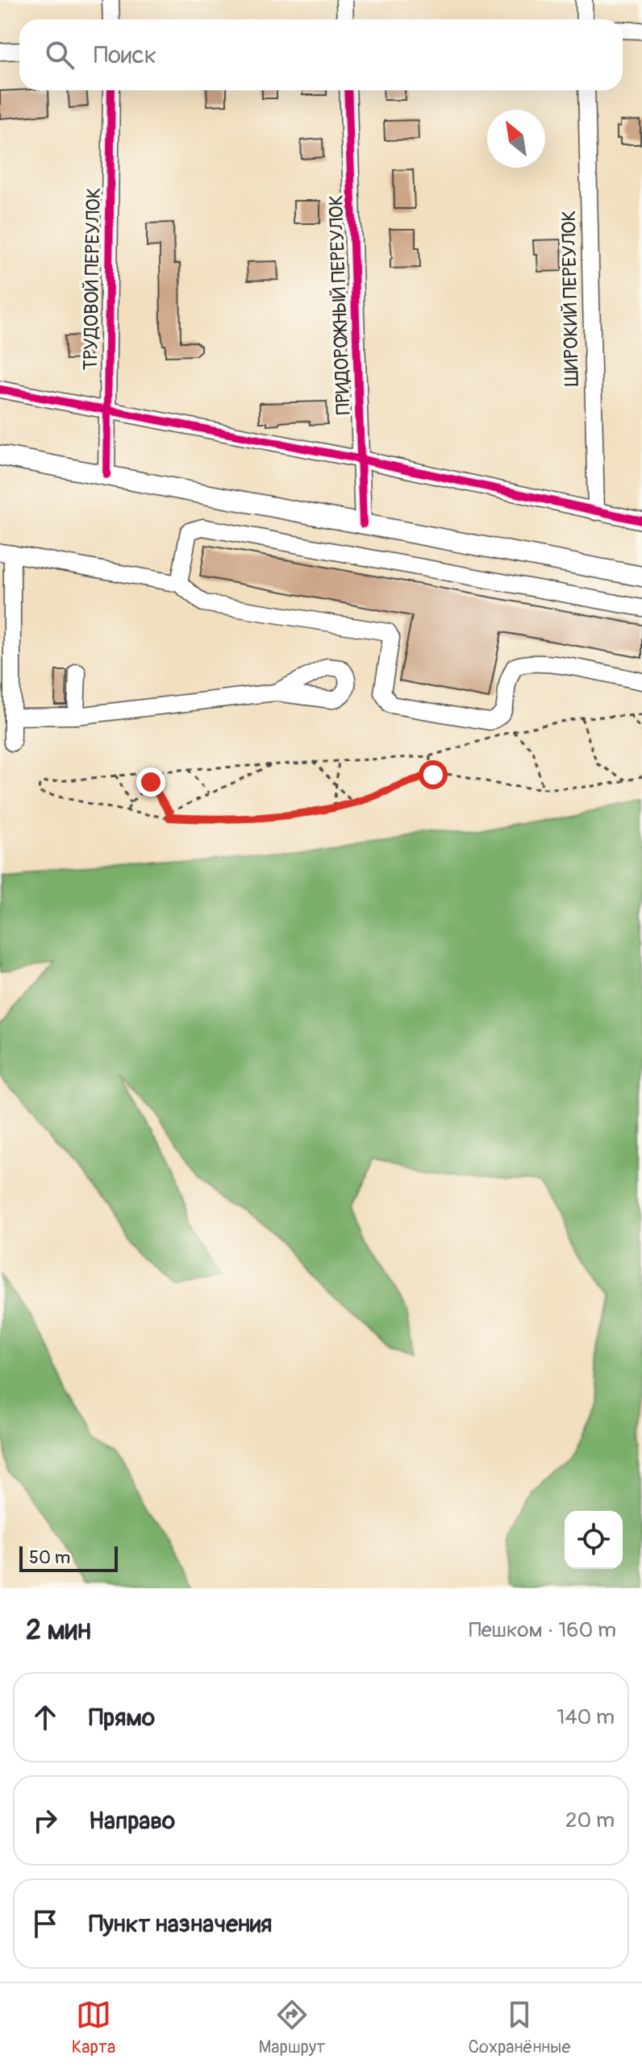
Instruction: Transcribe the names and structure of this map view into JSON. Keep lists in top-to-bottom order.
{
  "streets": {
    "street": ["ТРУДОВОЙ ПЕРЕУЛОК", "ШИРОКИЙ ПЕРЕУЛОК", "ПРИДОРОЖНЫЙ ПЕРЕУЛОК"]
  },
  "scale_bar": "50 m",
  "north": "top left",
  "page": {
    "search": "Поиск",
    "scale": "50 m",
    "heading": ["2 мин", "Пешком · 160 m"],
    "list": [
      ["Прямо", "140 m"],
      ["Направо", "20 m"],
      "Пункт назначения"
    ],
    "nav": ["Карта", "Маршрут", "Сохранённые"]
  }
}
